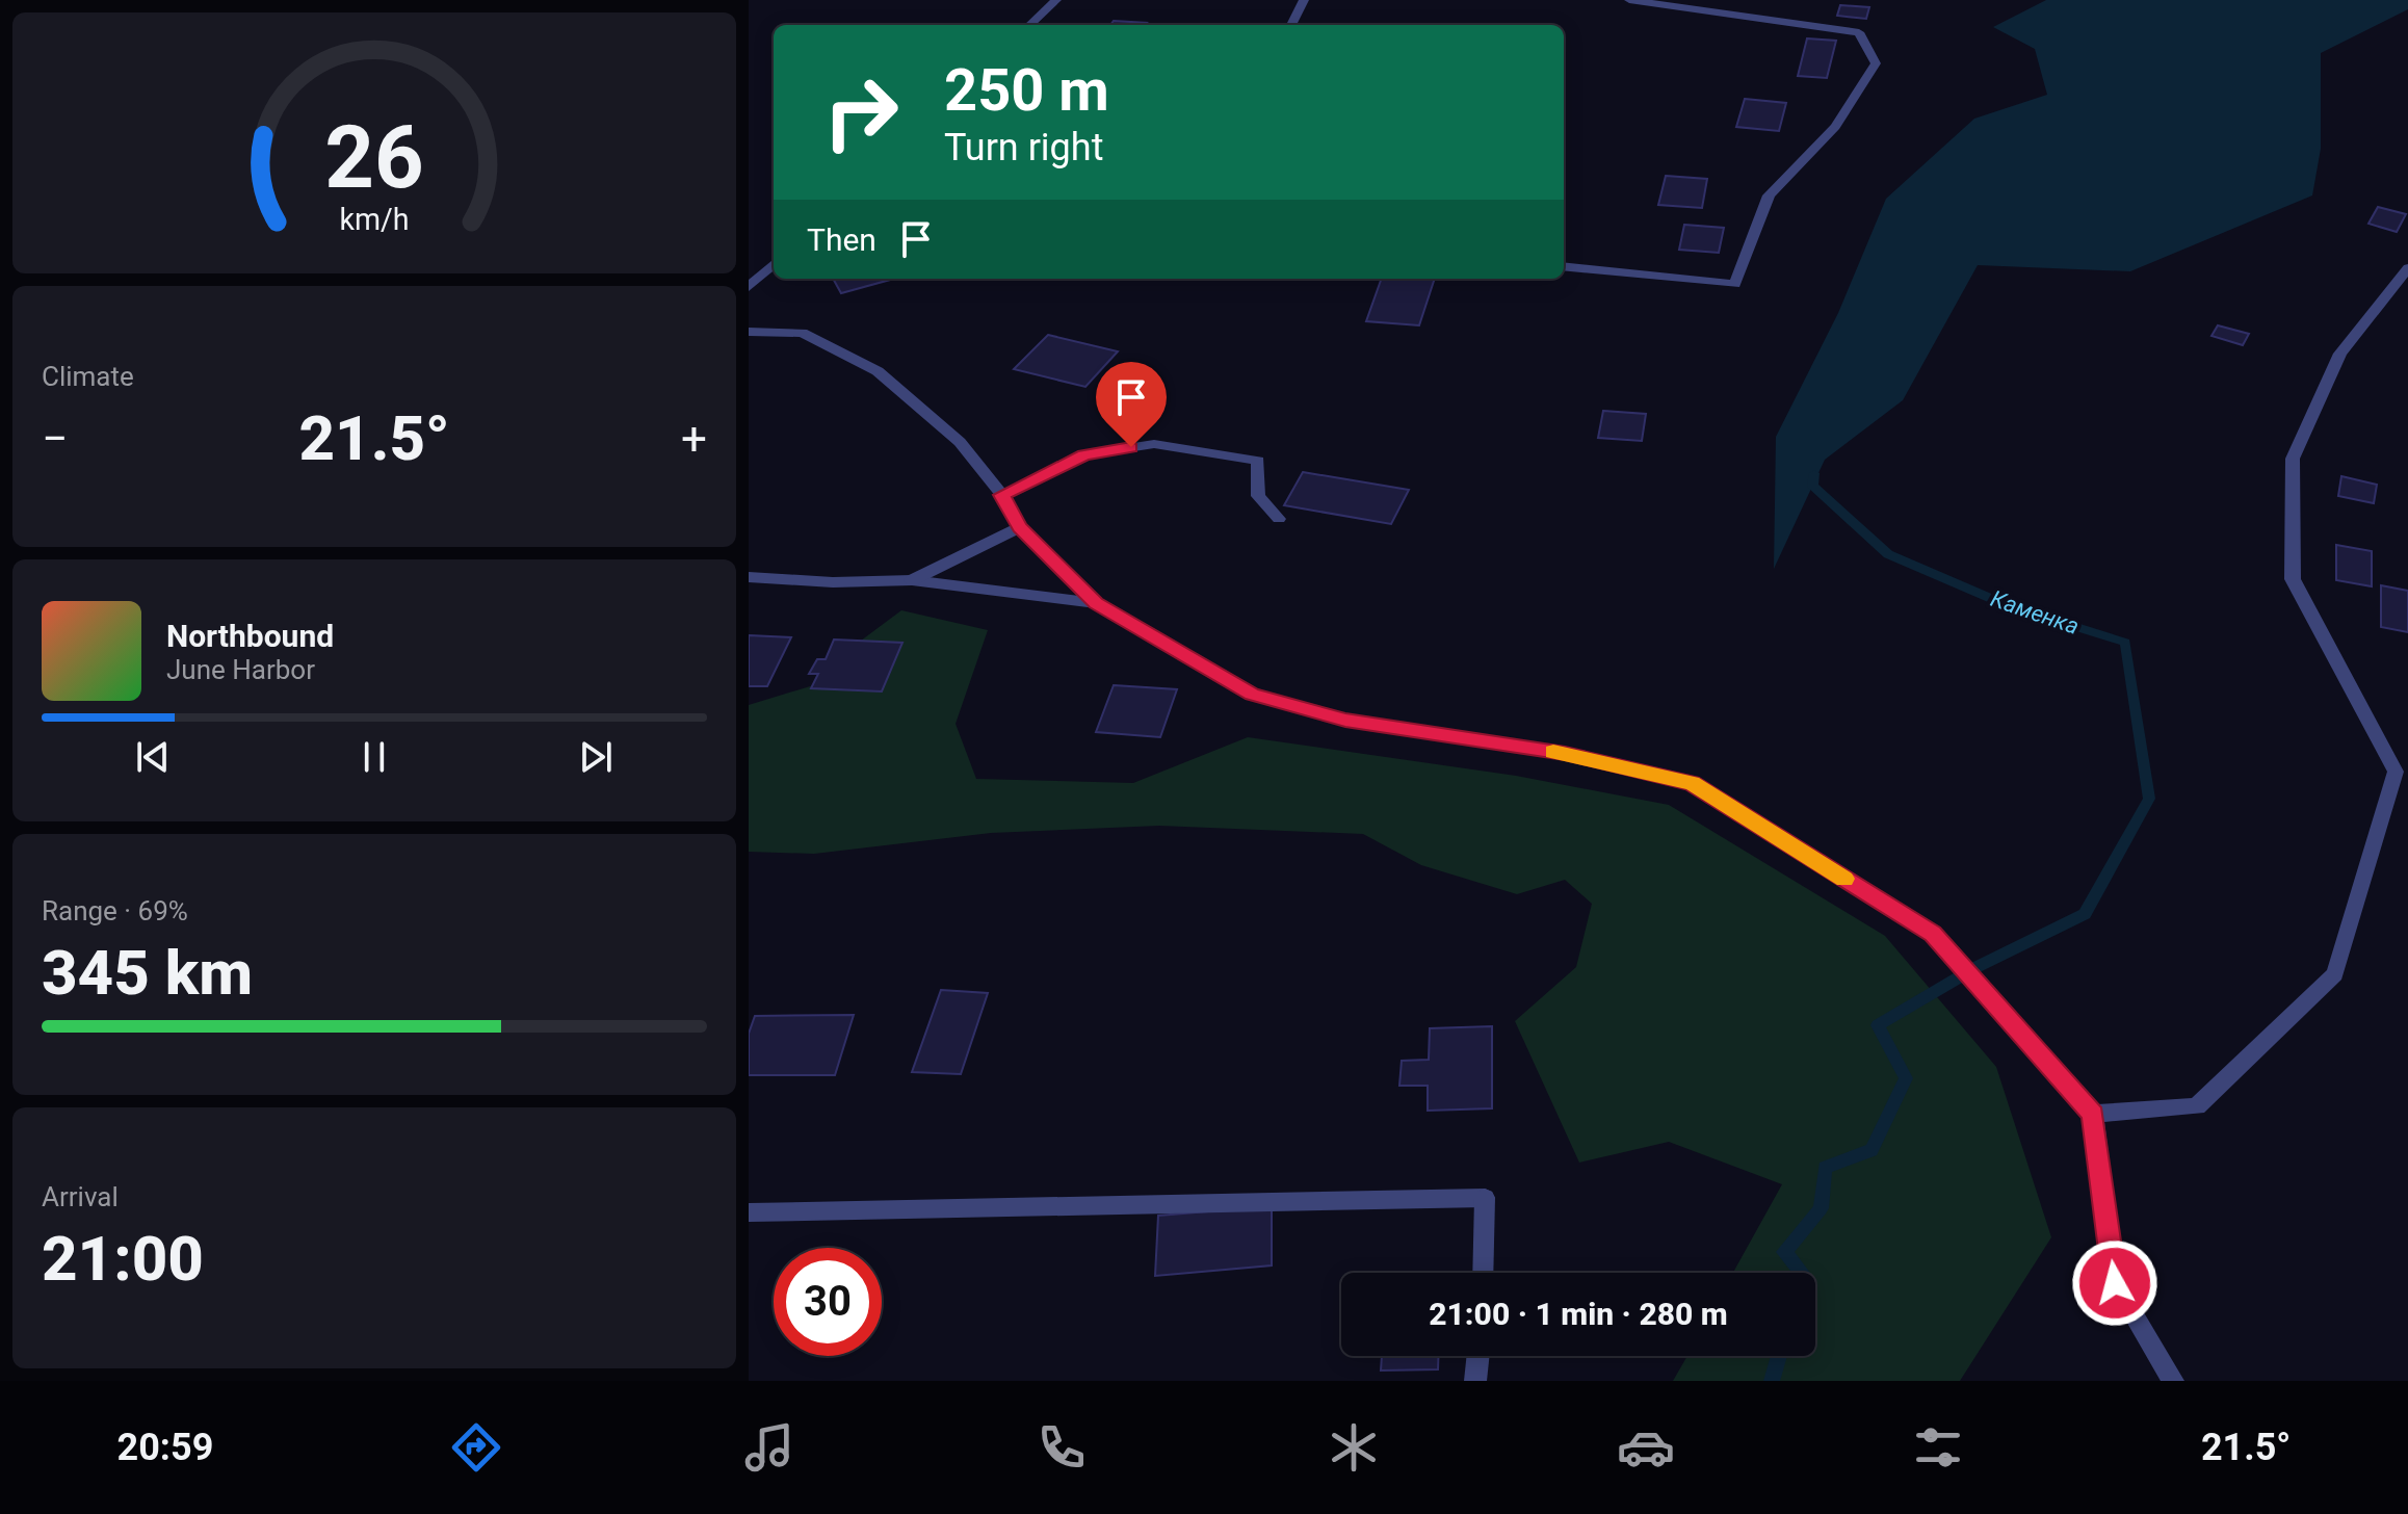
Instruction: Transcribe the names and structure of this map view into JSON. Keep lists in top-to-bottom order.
{
  "water": ["Каменка"],
  "page": {
    "turn": ["250 m", "Turn right"],
    "then": "Then",
    "tile": [
      "Climate",
      ["Range · 69%", "345 km"],
      ["Arrival", "21:00"]
    ],
    "heat": ["−", "21.5°", "+"],
    "song": ["Northbound", "June Harbor"],
    "limit": "30",
    "trip": "21:00 · 1 min · 280 m",
    "tabs": ["20:59", "21.5°"],
    "gauge": ["26", "km/h"]
  }
}
